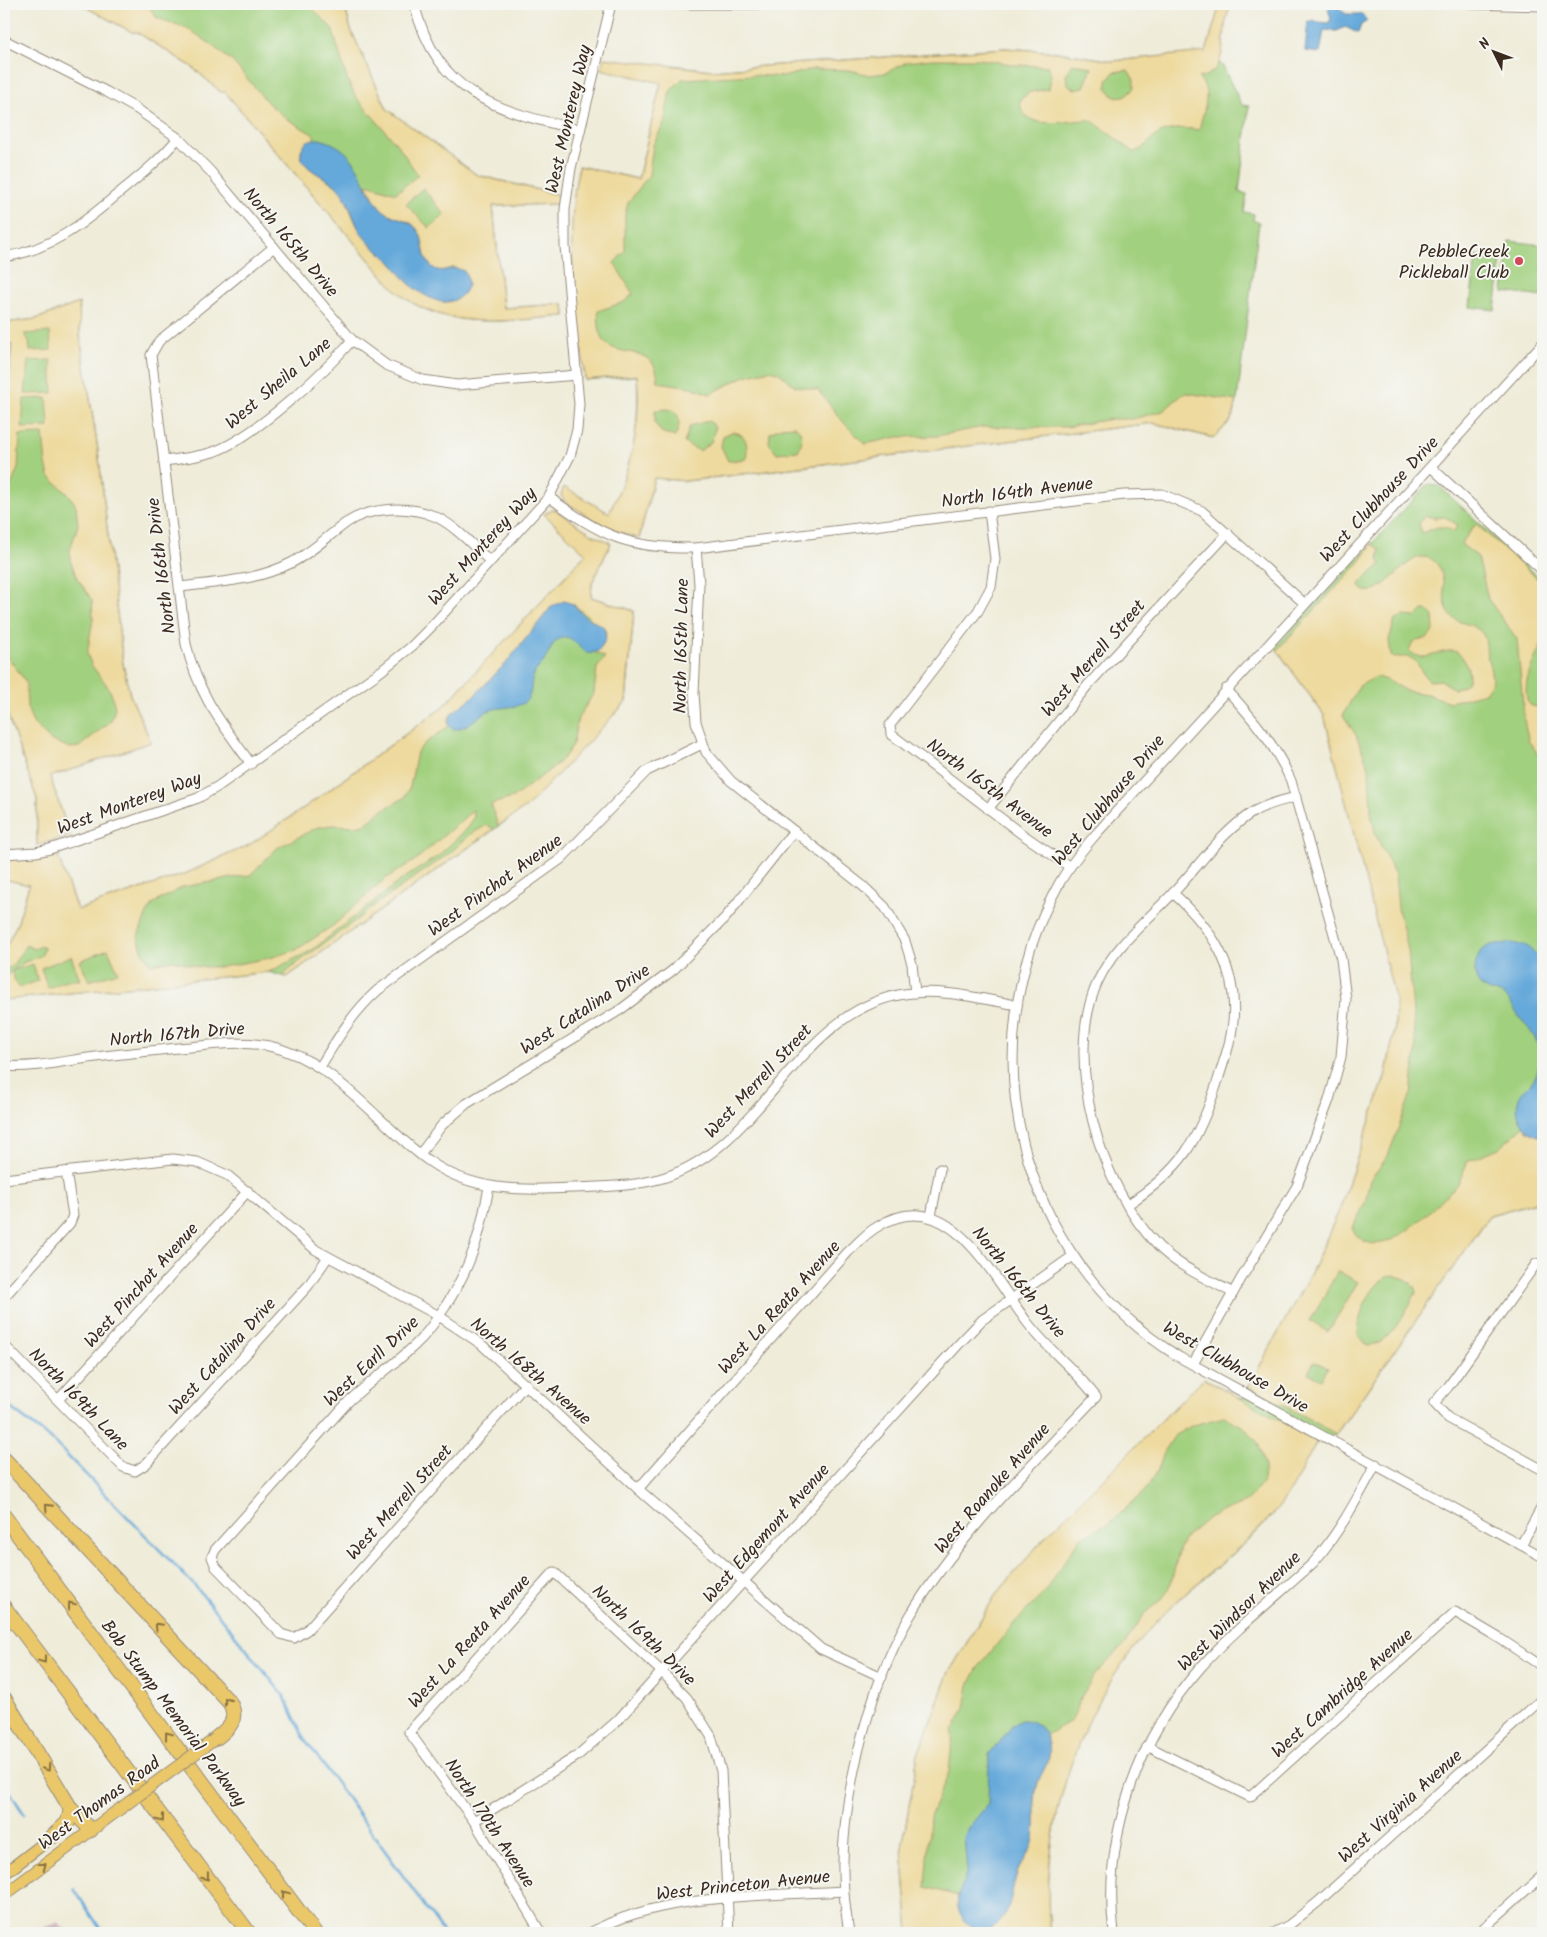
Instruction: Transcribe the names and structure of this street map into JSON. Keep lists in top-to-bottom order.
{
  "streets": {
    "highway": ["Bob Stump Memorial Parkway"],
    "main road": ["West Thomas Road"],
    "street": [
      "West Monterey Way",
      "North 165th Drive",
      "West Sheila Lane",
      "North 164th Avenue",
      "West Clubhouse Drive",
      "North 166th Drive",
      "North 165th Lane",
      "West Merrell Street",
      "North 165th Avenue",
      "West Pinchot Avenue",
      "West Catalina Drive",
      "North 167th Drive",
      "West La Reata Avenue",
      "West Earll Drive",
      "North 168th Avenue",
      "North 169th Lane",
      "West Roanoke Avenue",
      "West Edgemont Avenue",
      "West Windsor Avenue",
      "North 169th Drive",
      "West Cambridge Avenue",
      "West Virginia Avenue",
      "North 170th Avenue",
      "West Princeton Avenue"
    ]
  },
  "crossings": [
    ["West Monterey Way", "North 165th Drive"],
    ["West Monterey Way", "North 166th Drive"],
    ["North 165th Drive", "West Sheila Lane"],
    ["North 165th Drive", "North 166th Drive"],
    ["West Sheila Lane", "North 166th Drive"],
    ["North 164th Avenue", "West Clubhouse Drive"],
    ["North 164th Avenue", "North 165th Lane"],
    ["North 164th Avenue", "West Merrell Street"],
    ["North 164th Avenue", "North 165th Avenue"],
    ["West Clubhouse Drive", "West Merrell Street"],
    ["West Clubhouse Drive", "North 165th Avenue"],
    ["West Clubhouse Drive", "West Edgemont Avenue"],
    ["West Clubhouse Drive", "West Windsor Avenue"],
    ["North 166th Drive", "West La Reata Avenue"],
    ["North 166th Drive", "West Roanoke Avenue"],
    ["North 166th Drive", "West Edgemont Avenue"],
    ["North 165th Lane", "West Merrell Street"],
    ["North 165th Lane", "West Pinchot Avenue"],
    ["North 165th Lane", "West Catalina Drive"],
    ["West Merrell Street", "North 165th Avenue"],
    ["West Merrell Street", "North 167th Drive"],
    ["West Merrell Street", "West Earll Drive"],
    ["West Merrell Street", "North 168th Avenue"],
    ["West Pinchot Avenue", "North 167th Drive"],
    ["West Pinchot Avenue", "North 168th Avenue"],
    ["West Pinchot Avenue", "North 169th Lane"],
    ["West Catalina Drive", "North 167th Drive"],
    ["West Catalina Drive", "North 168th Avenue"],
    ["West Catalina Drive", "North 169th Lane"],
    ["North 167th Drive", "West Earll Drive"],
    ["West La Reata Avenue", "North 168th Avenue"],
    ["West La Reata Avenue", "North 169th Drive"],
    ["West La Reata Avenue", "North 170th Avenue"],
    ["West Earll Drive", "North 168th Avenue"],
    ["North 168th Avenue", "West Roanoke Avenue"],
    ["North 168th Avenue", "West Edgemont Avenue"],
    ["West Roanoke Avenue", "West Princeton Avenue"],
    ["West Edgemont Avenue", "North 169th Drive"],
    ["West Edgemont Avenue", "North 170th Avenue"],
    ["West Windsor Avenue", "West Cambridge Avenue"],
    ["North 169th Drive", "West Princeton Avenue"]
  ],
  "places": ["PebbleCreek Pickleball Club"],
  "north": "top left"
}
